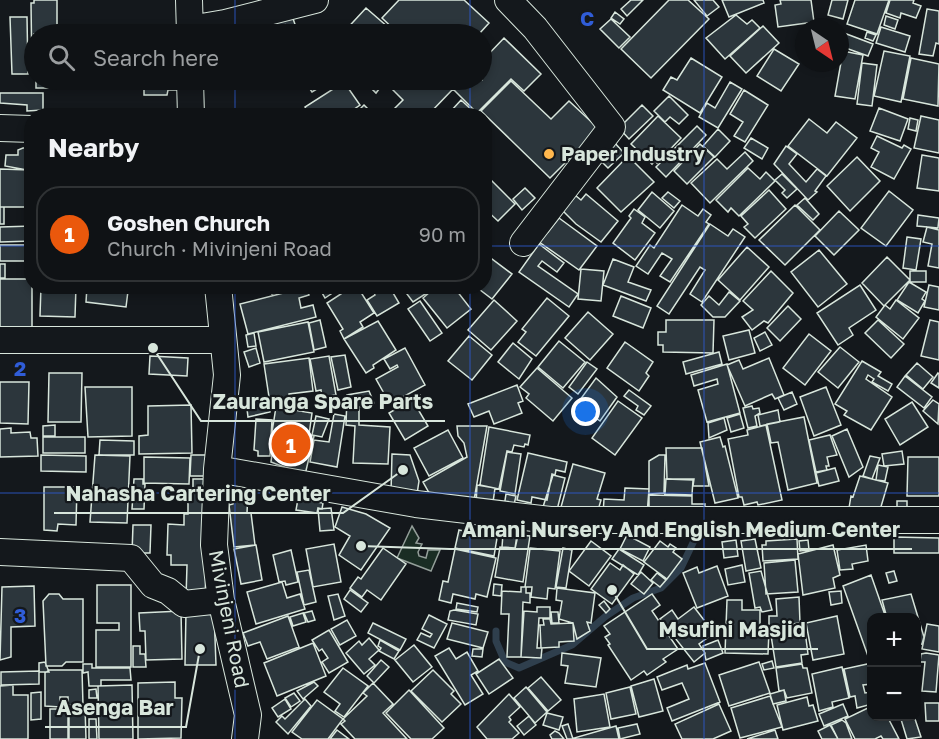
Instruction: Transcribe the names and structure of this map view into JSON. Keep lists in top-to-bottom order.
{
  "streets": {
    "street": ["Mivinjeni Road"]
  },
  "places": [
    "Paper Industry",
    "Zauranga Spare Parts",
    "Nahasha Cartering Center",
    "Amani Nursery And English Medium Center",
    "Msufini Masjid",
    "Asenga Bar"
  ],
  "north": "bottom right",
  "page": {
    "search": "Search here",
    "heading": "Nearby",
    "list": [
      {
        "mark": "1",
        "name": "Goshen Church",
        "note": "Church · Mivinjeni Road",
        "value": "90 m"
      }
    ],
    "pins": "1",
    "map_buttons": ["+", "−"]
  },
  "grid": {
    "columns": ["C"],
    "rows": ["2", "3"]
  }
}
